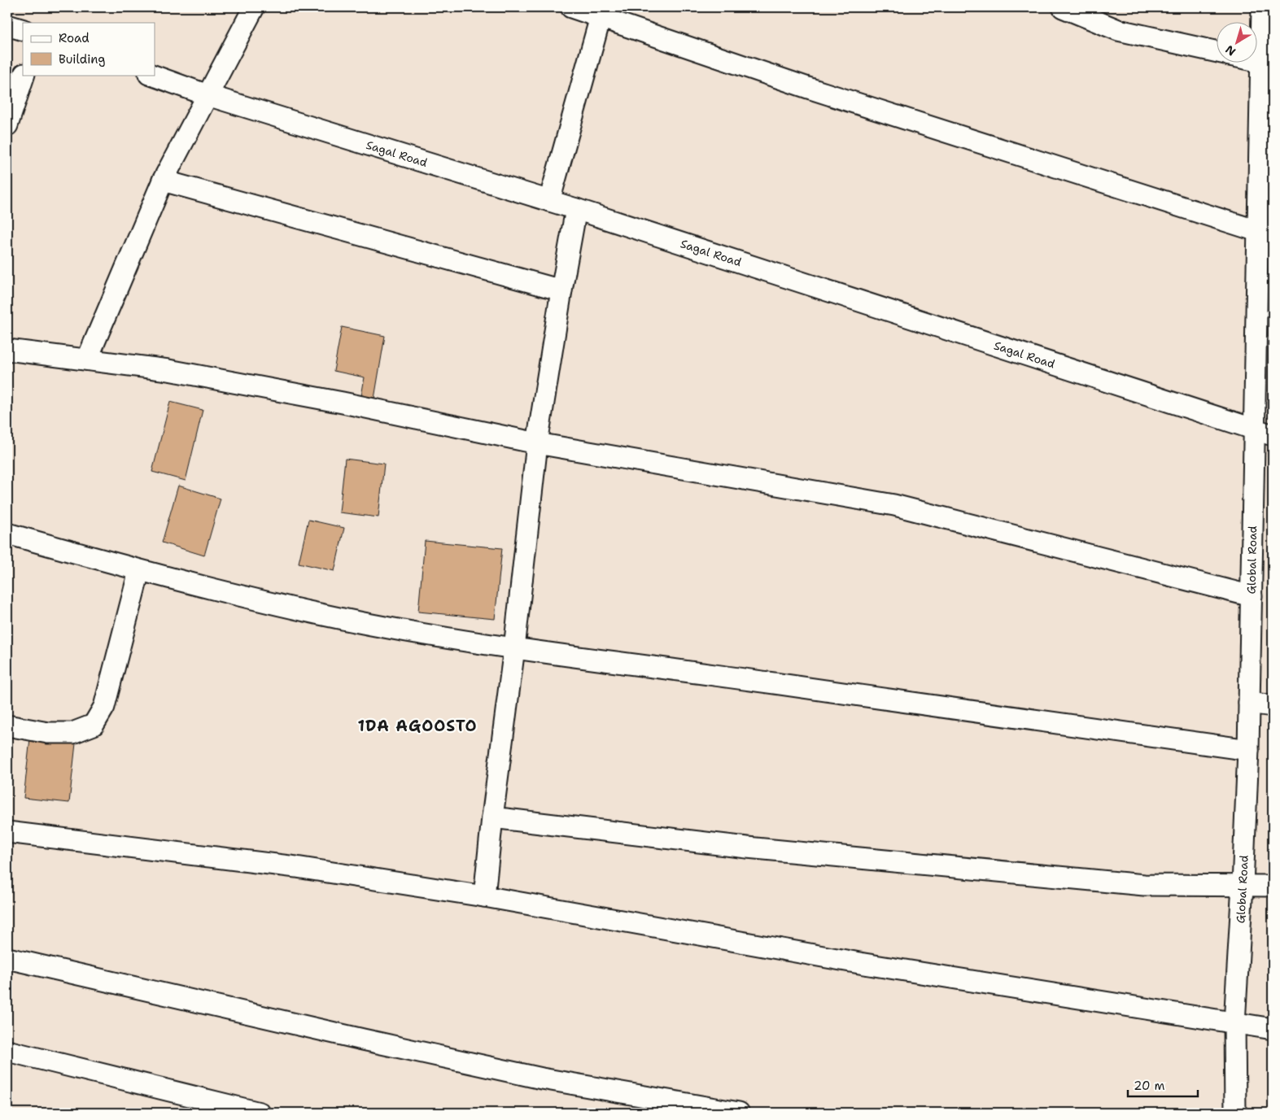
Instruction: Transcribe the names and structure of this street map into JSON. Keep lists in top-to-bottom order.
{
  "streets": {
    "street": ["Sagal Road", "Global Road"]
  },
  "crossings": [
    ["Sagal Road", "Global Road"]
  ],
  "districts": ["1DA AGOOSTO"],
  "legend": ["Road", "Building"],
  "scale_bar": "20 m",
  "north": "bottom left"
}
